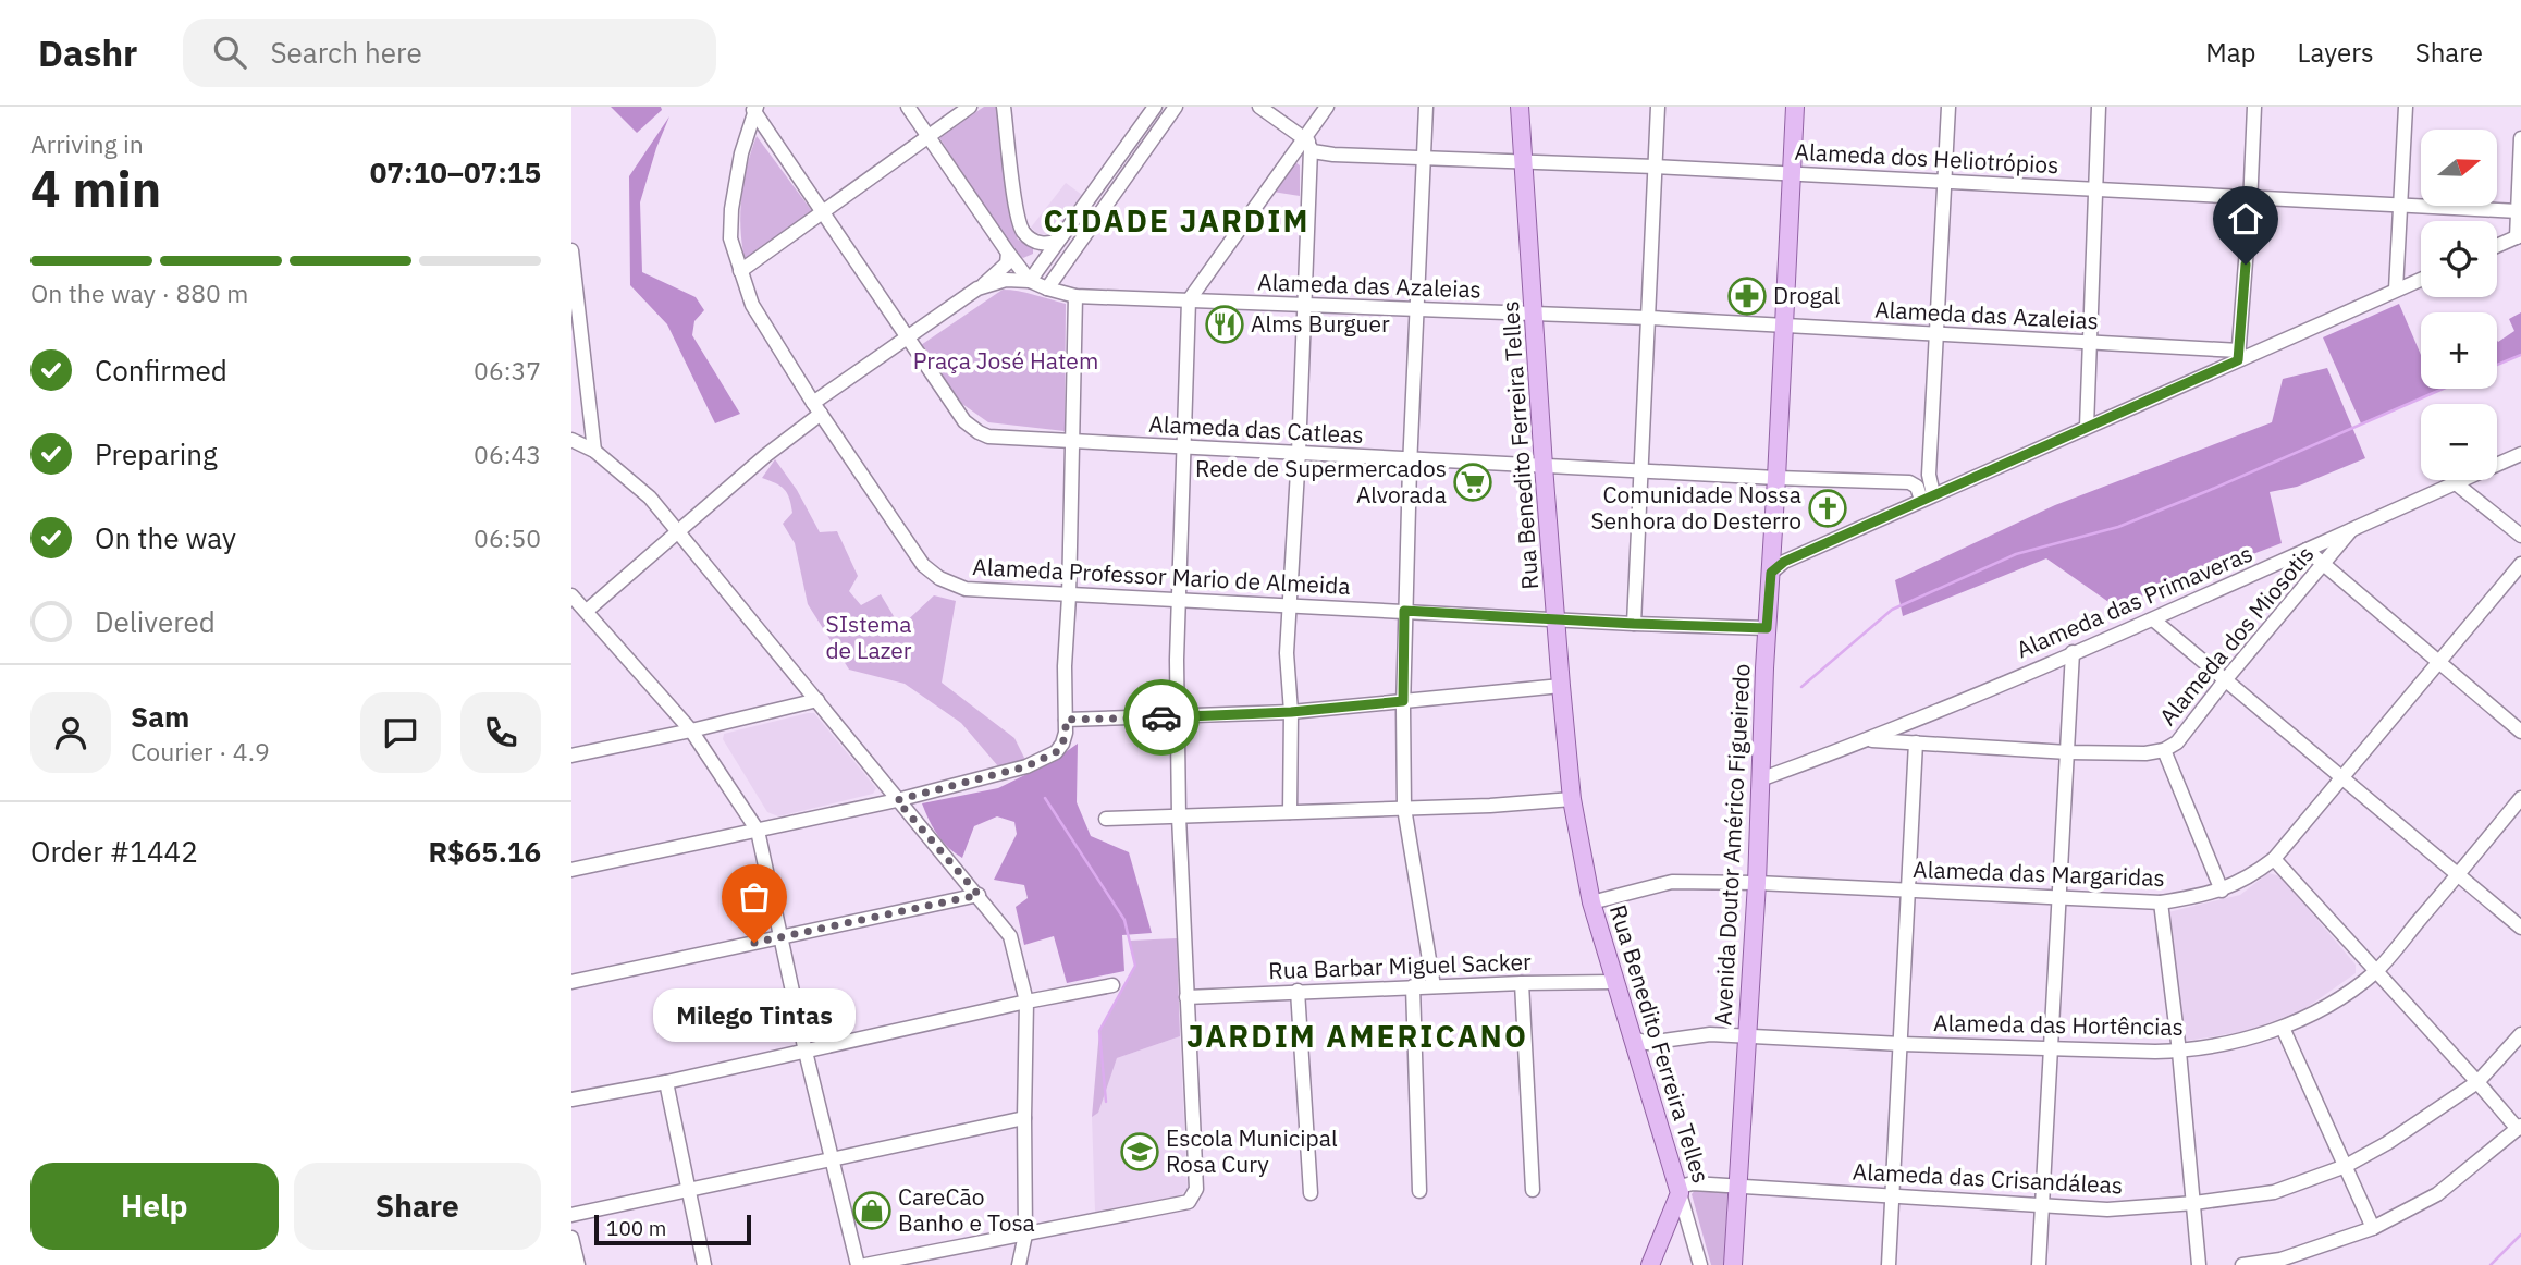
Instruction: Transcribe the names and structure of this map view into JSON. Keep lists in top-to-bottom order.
{
  "streets": {
    "main road": ["Rua Benedito Ferreira Telles", "Avenida Doutor Américo Figueiredo"],
    "street": [
      "Alameda dos Heliotrópios",
      "Alameda das Azaleias",
      "Alameda das Catleas",
      "Alameda Professor Mario de Almeida",
      "Alameda das Primaveras",
      "Alameda dos Miosotis",
      "Alameda das Margaridas",
      "Rua Barbar Miguel Sacker",
      "Alameda das Hortências",
      "Alameda das Crisandáleas"
    ]
  },
  "crossings": [
    ["Alameda dos Heliotrópios", "Rua Benedito Ferreira Telles"],
    ["Alameda dos Heliotrópios", "Avenida Doutor Américo Figueiredo"],
    ["Alameda das Azaleias", "Rua Benedito Ferreira Telles"],
    ["Alameda das Azaleias", "Avenida Doutor Américo Figueiredo"],
    ["Alameda das Catleas", "Rua Benedito Ferreira Telles"],
    ["Alameda das Catleas", "Alameda Professor Mario de Almeida"],
    ["Alameda das Catleas", "Avenida Doutor Américo Figueiredo"],
    ["Rua Benedito Ferreira Telles", "Alameda Professor Mario de Almeida"],
    ["Rua Benedito Ferreira Telles", "Alameda das Margaridas"],
    ["Rua Benedito Ferreira Telles", "Rua Barbar Miguel Sacker"],
    ["Rua Benedito Ferreira Telles", "Alameda das Hortências"],
    ["Rua Benedito Ferreira Telles", "Alameda das Crisandáleas"],
    ["Alameda Professor Mario de Almeida", "Avenida Doutor Américo Figueiredo"],
    ["Alameda das Primaveras", "Alameda dos Miosotis"],
    ["Alameda das Primaveras", "Avenida Doutor Américo Figueiredo"],
    ["Avenida Doutor Américo Figueiredo", "Alameda das Margaridas"],
    ["Avenida Doutor Américo Figueiredo", "Alameda das Hortências"],
    ["Avenida Doutor Américo Figueiredo", "Alameda das Crisandáleas"]
  ],
  "districts": ["CIDADE JARDIM", "JARDIM AMERICANO"],
  "parks": ["Praça José Hatem", "SIstema de Lazer"],
  "places": {
    "pharmacy": ["Drogal"],
    "restaurant": ["Alms Burguer"],
    "supermarket": ["Rede de Supermercados Alvorada"],
    "church": ["Comunidade Nossa Senhora do Desterro"],
    "other": ["Milego Tintas"],
    "school or university": ["Escola Municipal Rosa Cury"],
    "shop": ["CareCão Banho e Tosa"]
  },
  "scale_bar": "100 m",
  "north": "right",
  "page": {
    "header": "Dashr",
    "search": "Search here",
    "nav": ["Map", "Layers", "Share"],
    "heading": ["4 min", "Arriving in", "07:10–07:15"],
    "panel": [
      "Sam",
      "Courier · 4.9",
      "Order #1442",
      "R$65.16"
    ],
    "map_buttons": ["+", "−"],
    "bar": "On the way · 880 m",
    "list": [
      ["Confirmed", "06:37"],
      ["Preparing", "06:43"],
      ["On the way", "06:50"],
      "Delivered"
    ],
    "bubble": "Milego Tintas",
    "buttons": ["Help", "Share"],
    "scale": "100 m"
  }
}
